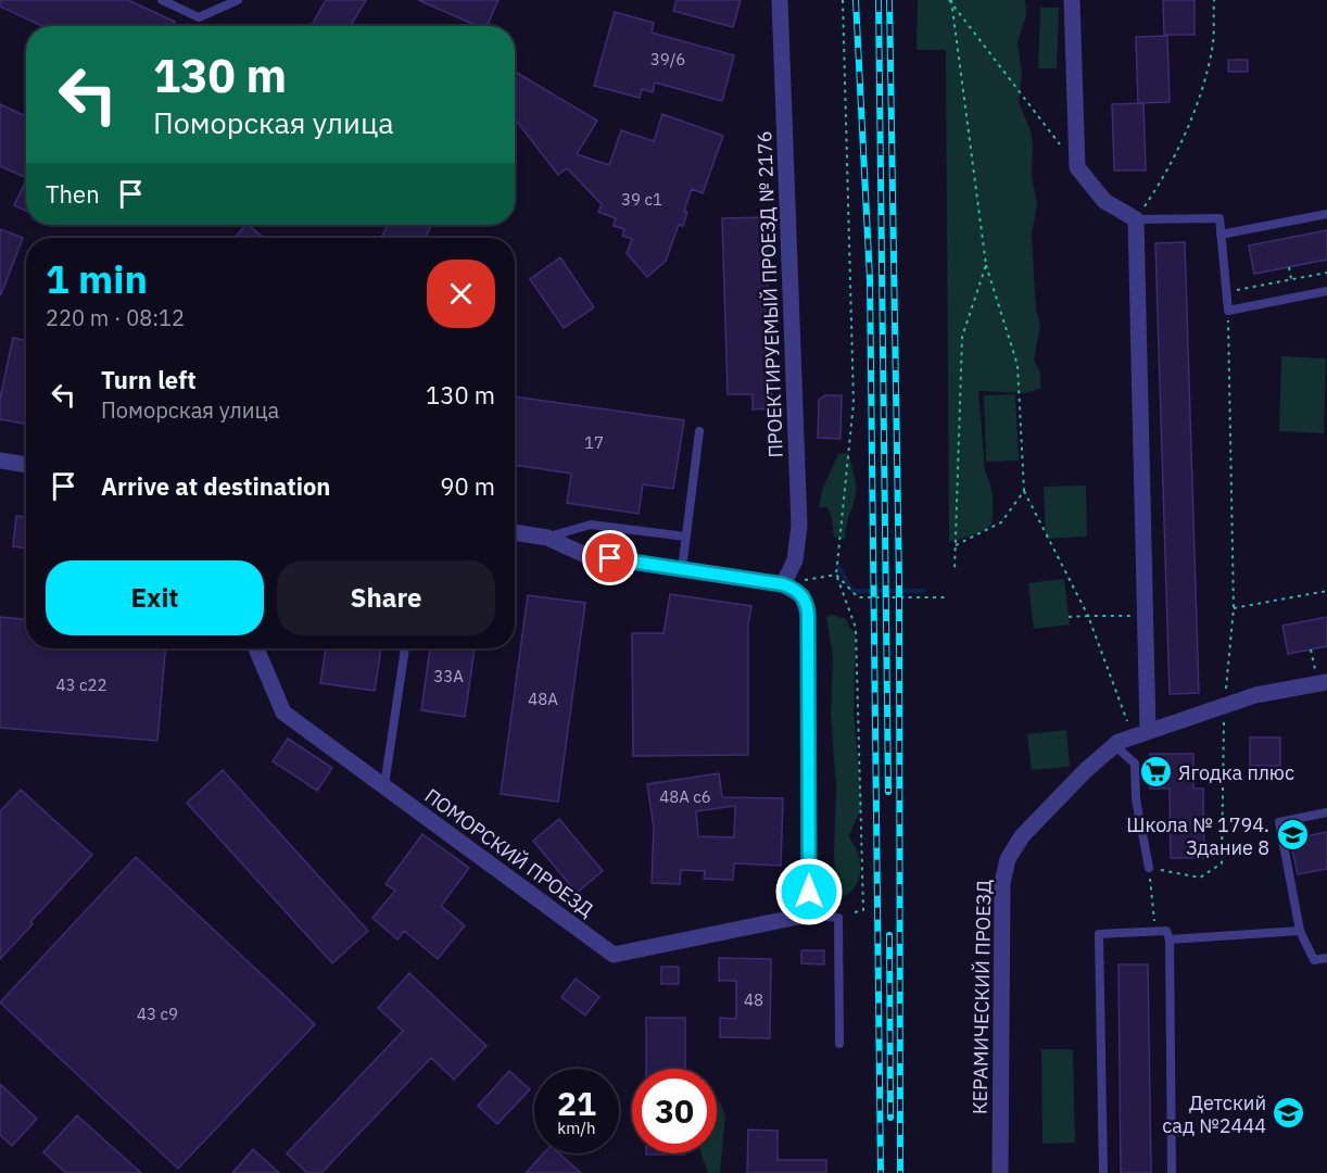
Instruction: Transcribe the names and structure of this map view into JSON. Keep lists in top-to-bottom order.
{
  "streets": {
    "street": ["ПРОЕКТИРУЕМЫЙ ПРОЕЗД № 2176", "ПОМОРСКИЙ ПРОЕЗД", "КЕРАМИЧЕСКИЙ ПРОЕЗД"]
  },
  "places": {
    "supermarket": ["Ягодка плюс"],
    "school or university": ["Школа № 1794. Здание 8", "Детский сад №2444"]
  },
  "house_numbers": [
    "39/6",
    "39 с1",
    "17",
    "33А",
    "43 с22",
    "48А",
    "48А с6",
    "48",
    "43 с9"
  ],
  "page": {
    "turn": ["130 m", "Поморская улица"],
    "then": "Then",
    "heading": ["1 min", "220 m · 08:12"],
    "list": [
      {
        "name": "Turn left",
        "note": "Поморская улица",
        "value": "130 m"
      },
      {
        "name": "Arrive at destination",
        "value": "90 m"
      }
    ],
    "buttons": ["Exit", "Share"],
    "speed": "21 km/h",
    "limit": "30"
  }
}
